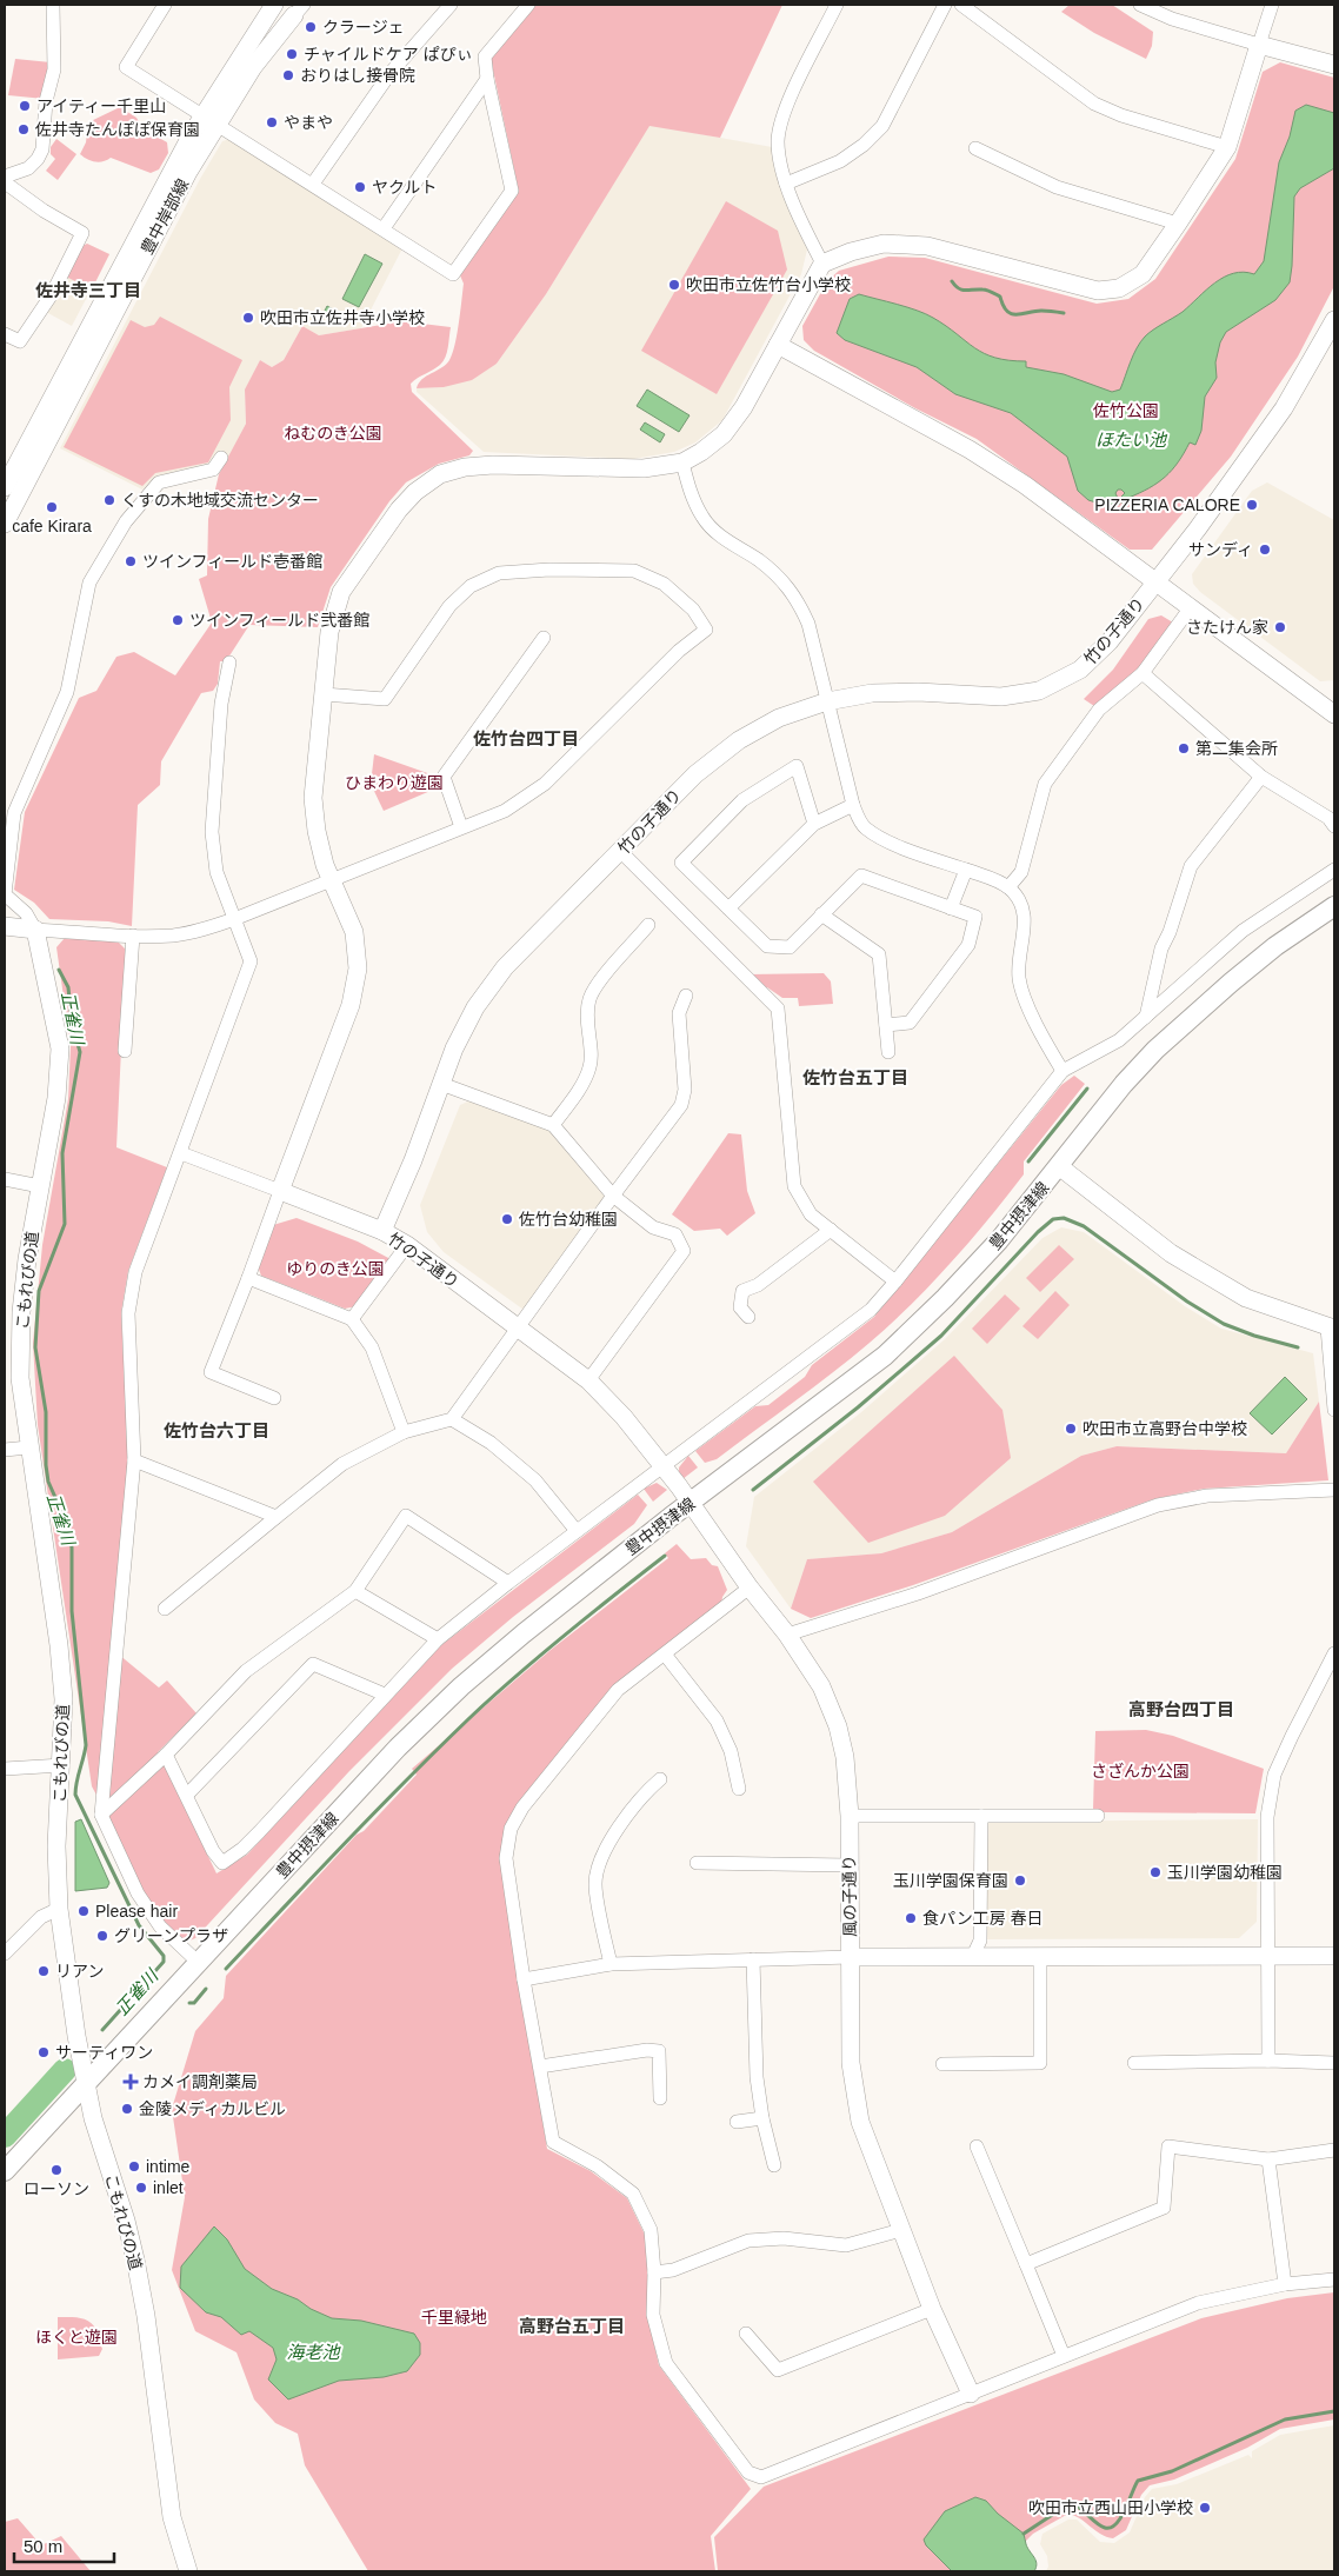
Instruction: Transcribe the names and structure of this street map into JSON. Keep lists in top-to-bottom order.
{
  "streets": {
    "main road": ["豊中摂津線"],
    "street": [
      "豊中岸部線",
      "竹の子通り",
      "こもれびの道",
      "風の子通り"
    ]
  },
  "crossings": [
    ["竹の子通り", "豊中摂津線"],
    ["竹の子通り", "風の子通り"],
    ["豊中摂津線", "こもれびの道"],
    ["豊中摂津線", "風の子通り"]
  ],
  "districts": [
    "佐井寺三丁目",
    "佐竹台四丁目",
    "佐竹台五丁目",
    "佐竹台六丁目",
    "高野台四丁目",
    "高野台五丁目"
  ],
  "water": ["ほたい池", "正雀川", "海老池"],
  "parks": [
    "佐竹公園",
    "ねむのき公園",
    "ひまわり遊園",
    "ゆりのき公園",
    "さざんか公園",
    "千里緑地",
    "ほくと遊園"
  ],
  "places": {
    "other": [
      "クラージェ",
      "チャイルドケア ぱぴぃ",
      "おりはし接骨院",
      "アイティー千里山",
      "やまや",
      "佐井寺たんぽぽ保育園",
      "ヤクルト",
      "吹田市立佐竹台小学校",
      "吹田市立佐井寺小学校",
      "くすの木地域交流センター",
      "PIZZERIA CALORE",
      "cafe Kirara",
      "サンディ",
      "ツインフィールド壱番館",
      "ツインフィールド弐番館",
      "さたけん家",
      "第二集会所",
      "佐竹台幼稚園",
      "吹田市立高野台中学校",
      "玉川学園幼稚園",
      "玉川学園保育園",
      "Please hair",
      "食パン工房 春日",
      "グリーンプラザ",
      "リアン",
      "サーティワン",
      "金陵メディカルビル",
      "intime",
      "ローソン",
      "inlet",
      "吹田市立西山田小学校"
    ],
    "health": ["カメイ調剤薬局"]
  },
  "scale_bar": "50 m"
}
